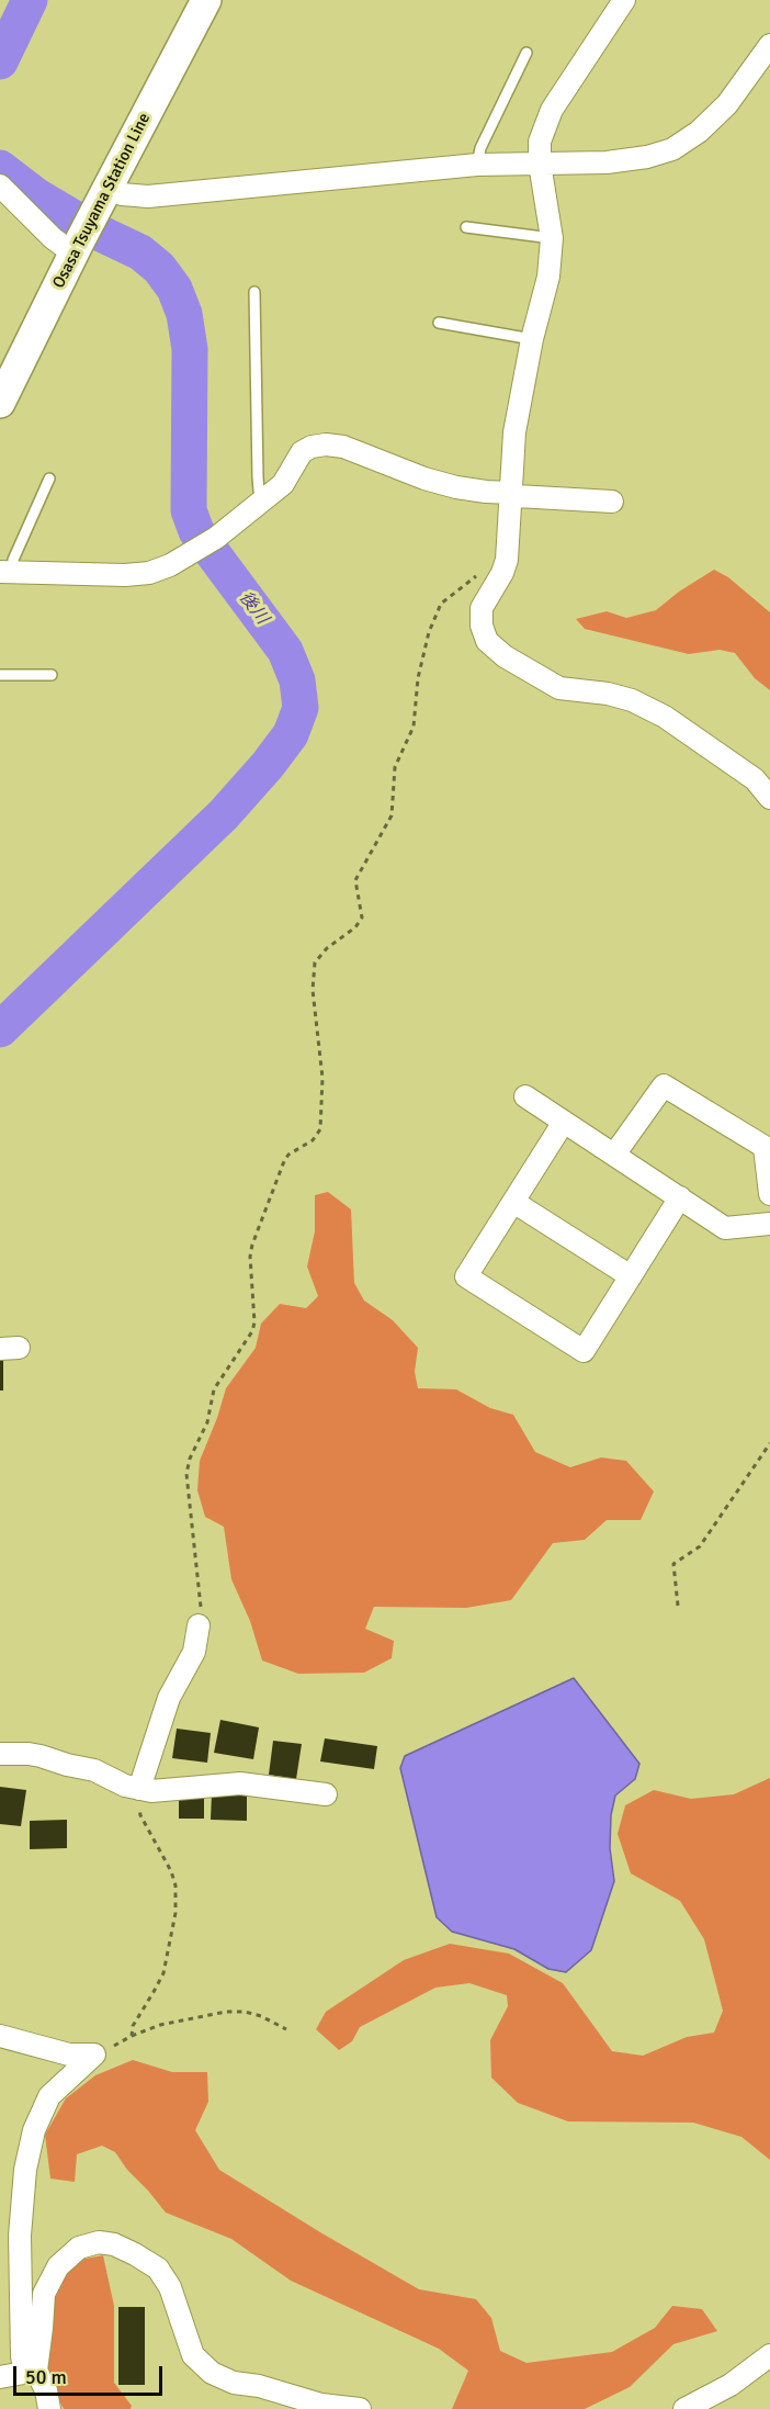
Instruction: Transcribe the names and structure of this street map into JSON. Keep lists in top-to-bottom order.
{
  "streets": {
    "main road": ["Osasa Tsuyama Station Line"]
  },
  "water": ["後川"],
  "scale_bar": "50 m"
}
